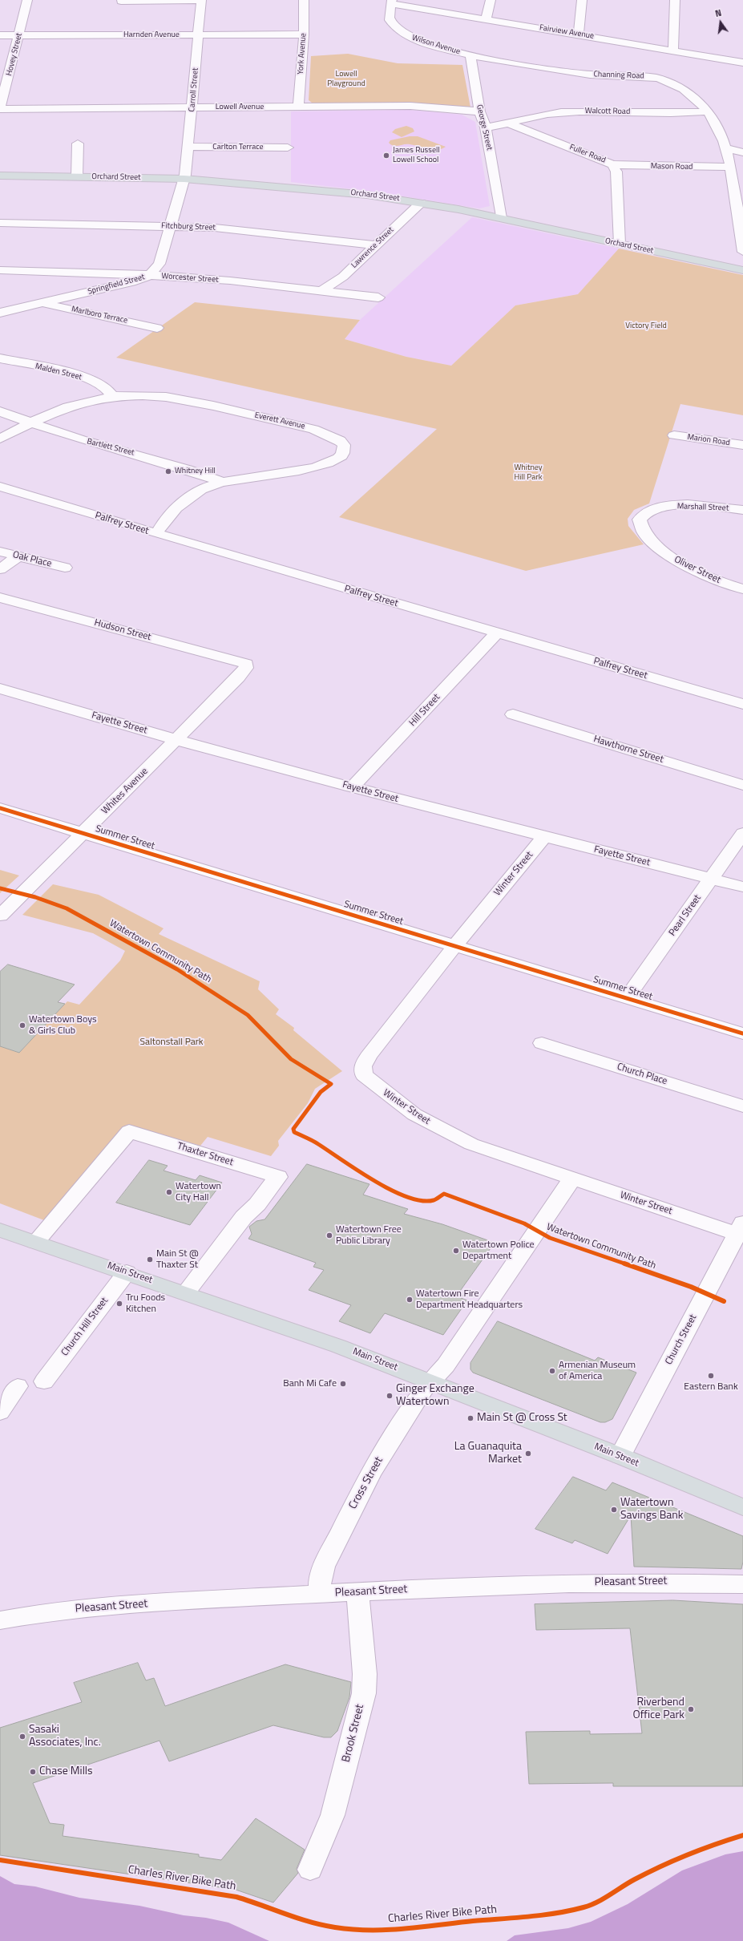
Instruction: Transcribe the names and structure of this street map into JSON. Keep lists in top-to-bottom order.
{
  "streets": {
    "main road": ["Orchard Street", "Main Street"],
    "street": [
      "Fairview Avenue",
      "Harnden Avenue",
      "Wilson Avenue",
      "York Avenue",
      "Hovey Street",
      "Channing Road",
      "Carroll Street",
      "Lowell Avenue",
      "Walcott Road",
      "George Street",
      "Carlton Terrace",
      "Fuller Road",
      "Mason Road",
      "Fitchburg Street",
      "Lawrence Street",
      "Worcester Street",
      "Springfield Street",
      "Marlboro Terrace",
      "Malden Street",
      "Everett Avenue",
      "Marion Road",
      "Bartlett Street",
      "Marshall Street",
      "Palfrey Street",
      "Oak Place",
      "Oliver Street",
      "Hudson Street",
      "Hill Street",
      "Fayette Street",
      "Hawthorne Street",
      "Whites Avenue",
      "Summer Street",
      "Winter Street",
      "Pearl Street",
      "Church Place",
      "Thaxter Street",
      "Church Hill Street",
      "Church Street",
      "Cross Street",
      "Pleasant Street",
      "Brook Street"
    ],
    "cycle path": ["Watertown Community Path", "Charles River Bike Path"]
  },
  "crossings": [
    ["Fairview Avenue", "Wilson Avenue"],
    ["Harnden Avenue", "York Avenue"],
    ["Harnden Avenue", "Hovey Street"],
    ["Harnden Avenue", "Carroll Street"],
    ["Wilson Avenue", "Channing Road"],
    ["Wilson Avenue", "George Street"],
    ["York Avenue", "Lowell Avenue"],
    ["Hovey Street", "Lowell Avenue"],
    ["Channing Road", "Walcott Road"],
    ["Channing Road", "George Street"],
    ["Channing Road", "Mason Road"],
    ["Carroll Street", "Lowell Avenue"],
    ["Carroll Street", "Carlton Terrace"],
    ["Carroll Street", "Orchard Street"],
    ["Carroll Street", "Springfield Street"],
    ["Lowell Avenue", "George Street"],
    ["Walcott Road", "Fuller Road"],
    ["George Street", "Orchard Street"],
    ["Fuller Road", "Mason Road"],
    ["Fuller Road", "Orchard Street"],
    ["Orchard Street", "Lawrence Street"],
    ["Orchard Street", "Springfield Street"],
    ["Fitchburg Street", "Lawrence Street"],
    ["Fitchburg Street", "Springfield Street"],
    ["Lawrence Street", "Worcester Street"],
    ["Worcester Street", "Springfield Street"],
    ["Springfield Street", "Marlboro Terrace"],
    ["Malden Street", "Everett Avenue"],
    ["Everett Avenue", "Bartlett Street"],
    ["Everett Avenue", "Palfrey Street"],
    ["Marshall Street", "Oliver Street"],
    ["Palfrey Street", "Hill Street"],
    ["Hudson Street", "Whites Avenue"],
    ["Hill Street", "Fayette Street"],
    ["Fayette Street", "Whites Avenue"],
    ["Fayette Street", "Winter Street"],
    ["Fayette Street", "Pearl Street"],
    ["Whites Avenue", "Summer Street"],
    ["Summer Street", "Winter Street"],
    ["Summer Street", "Pearl Street"],
    ["Winter Street", "Church Street"],
    ["Winter Street", "Cross Street"],
    ["Thaxter Street", "Main Street"],
    ["Main Street", "Church Hill Street"],
    ["Main Street", "Church Street"],
    ["Main Street", "Cross Street"],
    ["Cross Street", "Pleasant Street"],
    ["Pleasant Street", "Brook Street"]
  ],
  "parks": [
    "Lowell Playground",
    "Victory Field",
    "Whitney Hill Park",
    "Saltonstall Park"
  ],
  "places": [
    "James Russell Lowell School",
    "Whitney Hill",
    "Watertown Boys & Girls Club",
    "Watertown City Hall",
    "Watertown Free Public Library",
    "Watertown Police Department",
    "Main St @ Thaxter St",
    "Watertown Fire Department Headquarters",
    "Tru Foods Kitchen",
    "Armenian Museum of America",
    "Eastern Bank",
    "Banh Mi Cafe",
    "Ginger Exchange Watertown",
    "Main St @ Cross St",
    "La Guanaquita Market",
    "Watertown Savings Bank",
    "Riverbend Office Park",
    "Sasaki Associates, Inc.",
    "Chase Mills"
  ],
  "north": "top"
}
